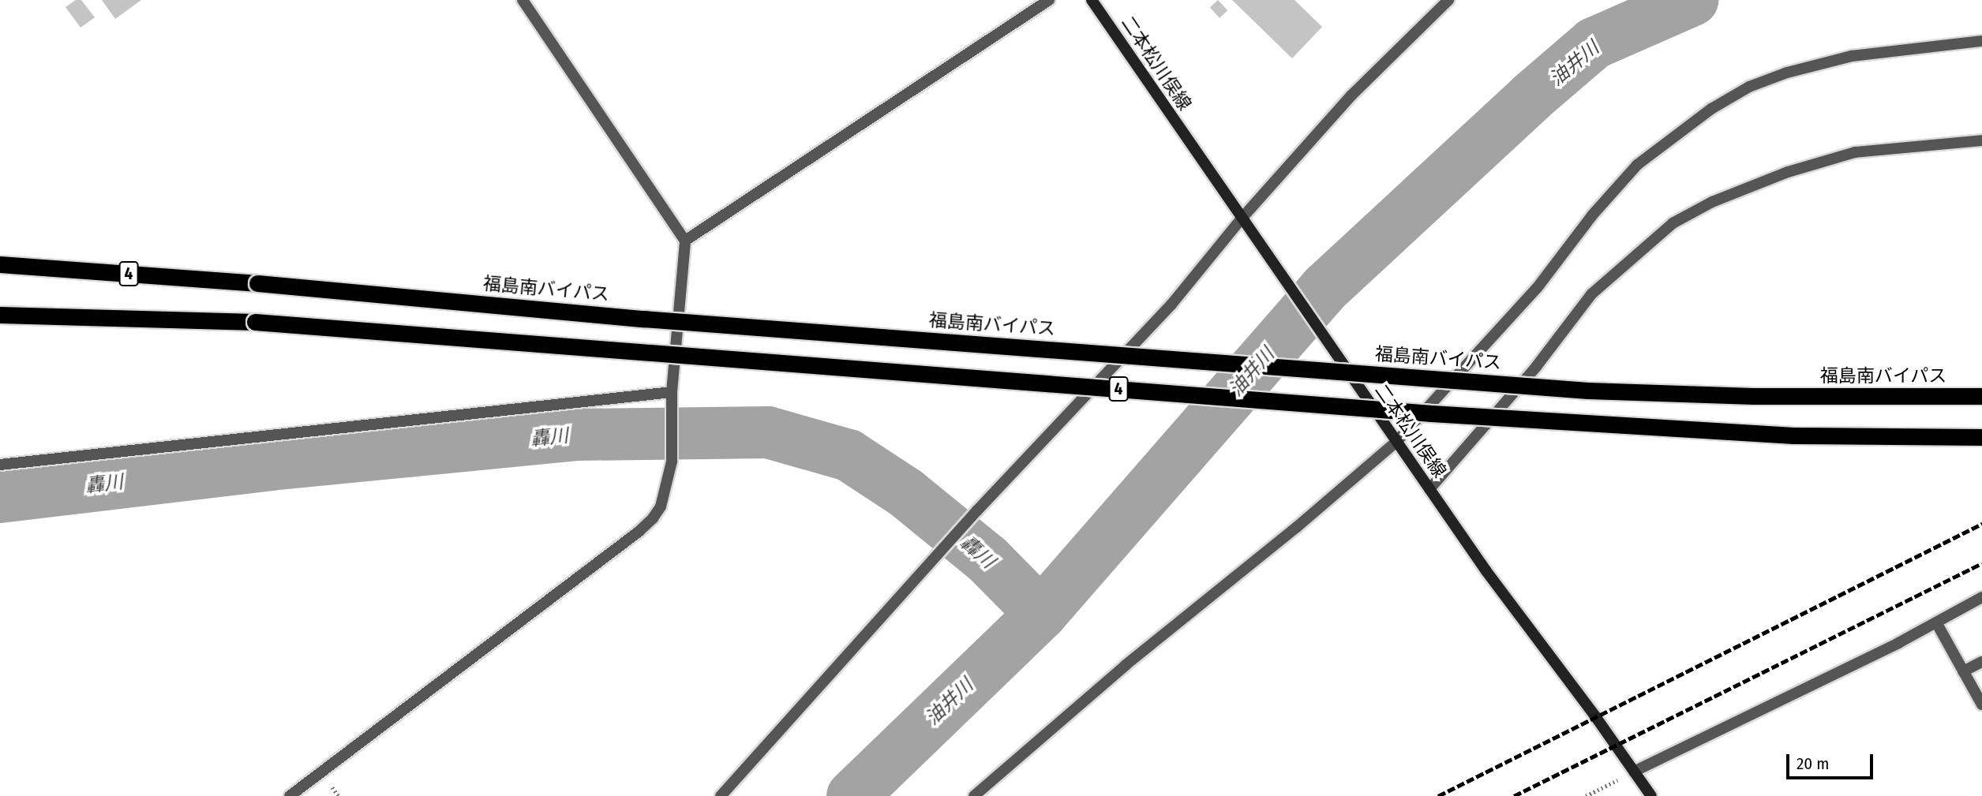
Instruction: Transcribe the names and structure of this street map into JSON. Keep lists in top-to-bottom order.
{
  "streets": {
    "highway": ["4", "福島南バイパス"],
    "main road": ["二本松川俣線"]
  },
  "water": ["油井川", "轟川"],
  "scale_bar": "20 m"
}
